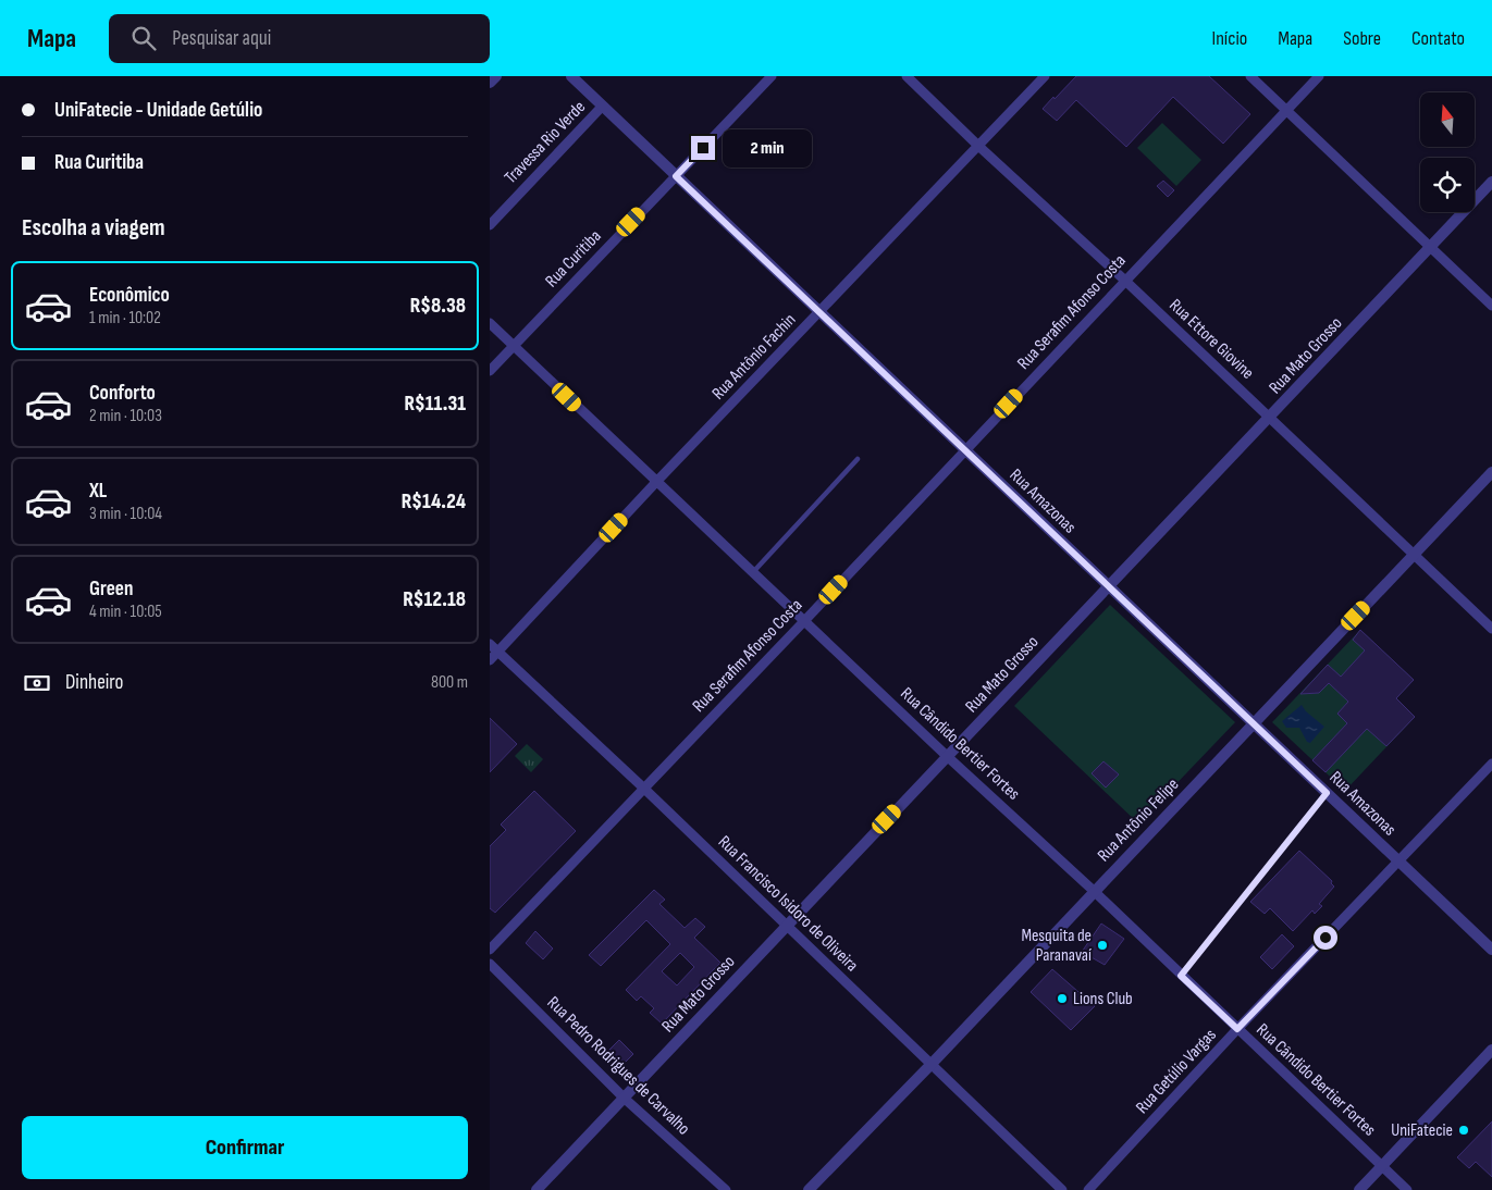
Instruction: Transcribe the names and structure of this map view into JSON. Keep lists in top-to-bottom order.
{
  "streets": {
    "street": [
      "Travessa Rio Verde",
      "Rua Curitiba",
      "Rua Serafim Afonso Costa",
      "Rua Ettore Giovine",
      "Rua Mato Grosso",
      "Rua Antônio Fachin",
      "Rua Amazonas",
      "Rua Cândido Bertier Fortes",
      "Rua Antônio Felipe",
      "Rua Francisco Isidoro de Oliveira",
      "Rua Pedro Rodrigues de Carvalho",
      "Rua Getúlio Vargas"
    ]
  },
  "crossings": [
    ["Travessa Rio Verde", "Rua Amazonas"],
    ["Rua Curitiba", "Rua Amazonas"],
    ["Rua Curitiba", "Rua Cândido Bertier Fortes"],
    ["Rua Serafim Afonso Costa", "Rua Ettore Giovine"],
    ["Rua Serafim Afonso Costa", "Rua Amazonas"],
    ["Rua Serafim Afonso Costa", "Rua Cândido Bertier Fortes"],
    ["Rua Serafim Afonso Costa", "Rua Francisco Isidoro de Oliveira"],
    ["Rua Ettore Giovine", "Rua Mato Grosso"],
    ["Rua Ettore Giovine", "Rua Antônio Fachin"],
    ["Rua Ettore Giovine", "Rua Antônio Felipe"],
    ["Rua Mato Grosso", "Rua Amazonas"],
    ["Rua Mato Grosso", "Rua Cândido Bertier Fortes"],
    ["Rua Mato Grosso", "Rua Francisco Isidoro de Oliveira"],
    ["Rua Mato Grosso", "Rua Pedro Rodrigues de Carvalho"],
    ["Rua Antônio Fachin", "Rua Amazonas"],
    ["Rua Antônio Fachin", "Rua Cândido Bertier Fortes"],
    ["Rua Antônio Fachin", "Rua Francisco Isidoro de Oliveira"],
    ["Rua Amazonas", "Rua Antônio Felipe"],
    ["Rua Amazonas", "Rua Getúlio Vargas"],
    ["Rua Cândido Bertier Fortes", "Rua Antônio Felipe"],
    ["Rua Cândido Bertier Fortes", "Rua Getúlio Vargas"],
    ["Rua Antônio Felipe", "Rua Francisco Isidoro de Oliveira"]
  ],
  "places": ["Mesquita de Paranavaí", "Lions Club", "UniFatecie"],
  "north": "top",
  "page": {
    "header": "Mapa",
    "search": "Pesquisar aqui",
    "nav": [
      "Início",
      "Mapa",
      "Sobre",
      "Contato"
    ],
    "banner": ["UniFatecie - Unidade Getúlio", "Rua Curitiba"],
    "bubble": "2 min",
    "heading": "Escolha a viagem",
    "list": [
      {
        "name": "Econômico",
        "note": "1 min · 10:02",
        "value": "R$8.38"
      },
      {
        "name": "Conforto",
        "note": "2 min · 10:03",
        "value": "R$11.31"
      },
      {
        "name": "XL",
        "note": "3 min · 10:04",
        "value": "R$14.24"
      },
      {
        "name": "Green",
        "note": "4 min · 10:05",
        "value": "R$12.18"
      }
    ],
    "pay": ["Dinheiro", "800 m"],
    "buttons": "Confirmar"
  }
}
